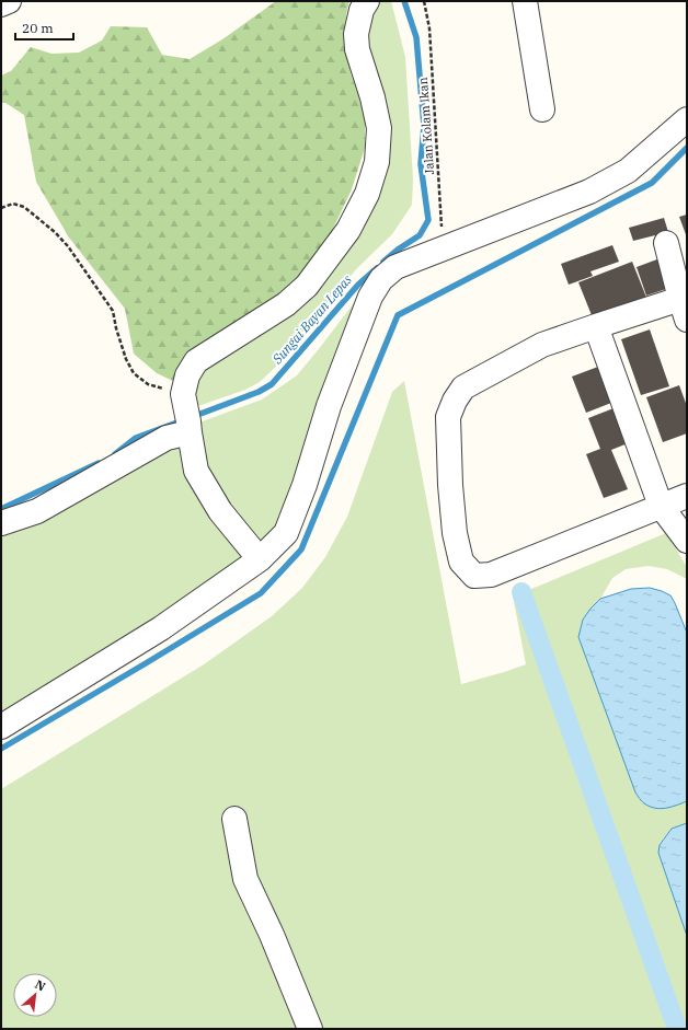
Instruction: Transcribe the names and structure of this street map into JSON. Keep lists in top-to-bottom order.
{
  "streets": {
    "path": ["Jalan Kolam Ikan"]
  },
  "water": ["Sungai Bayan Lepas"],
  "scale_bar": "20 m",
  "north": "top right"
}
